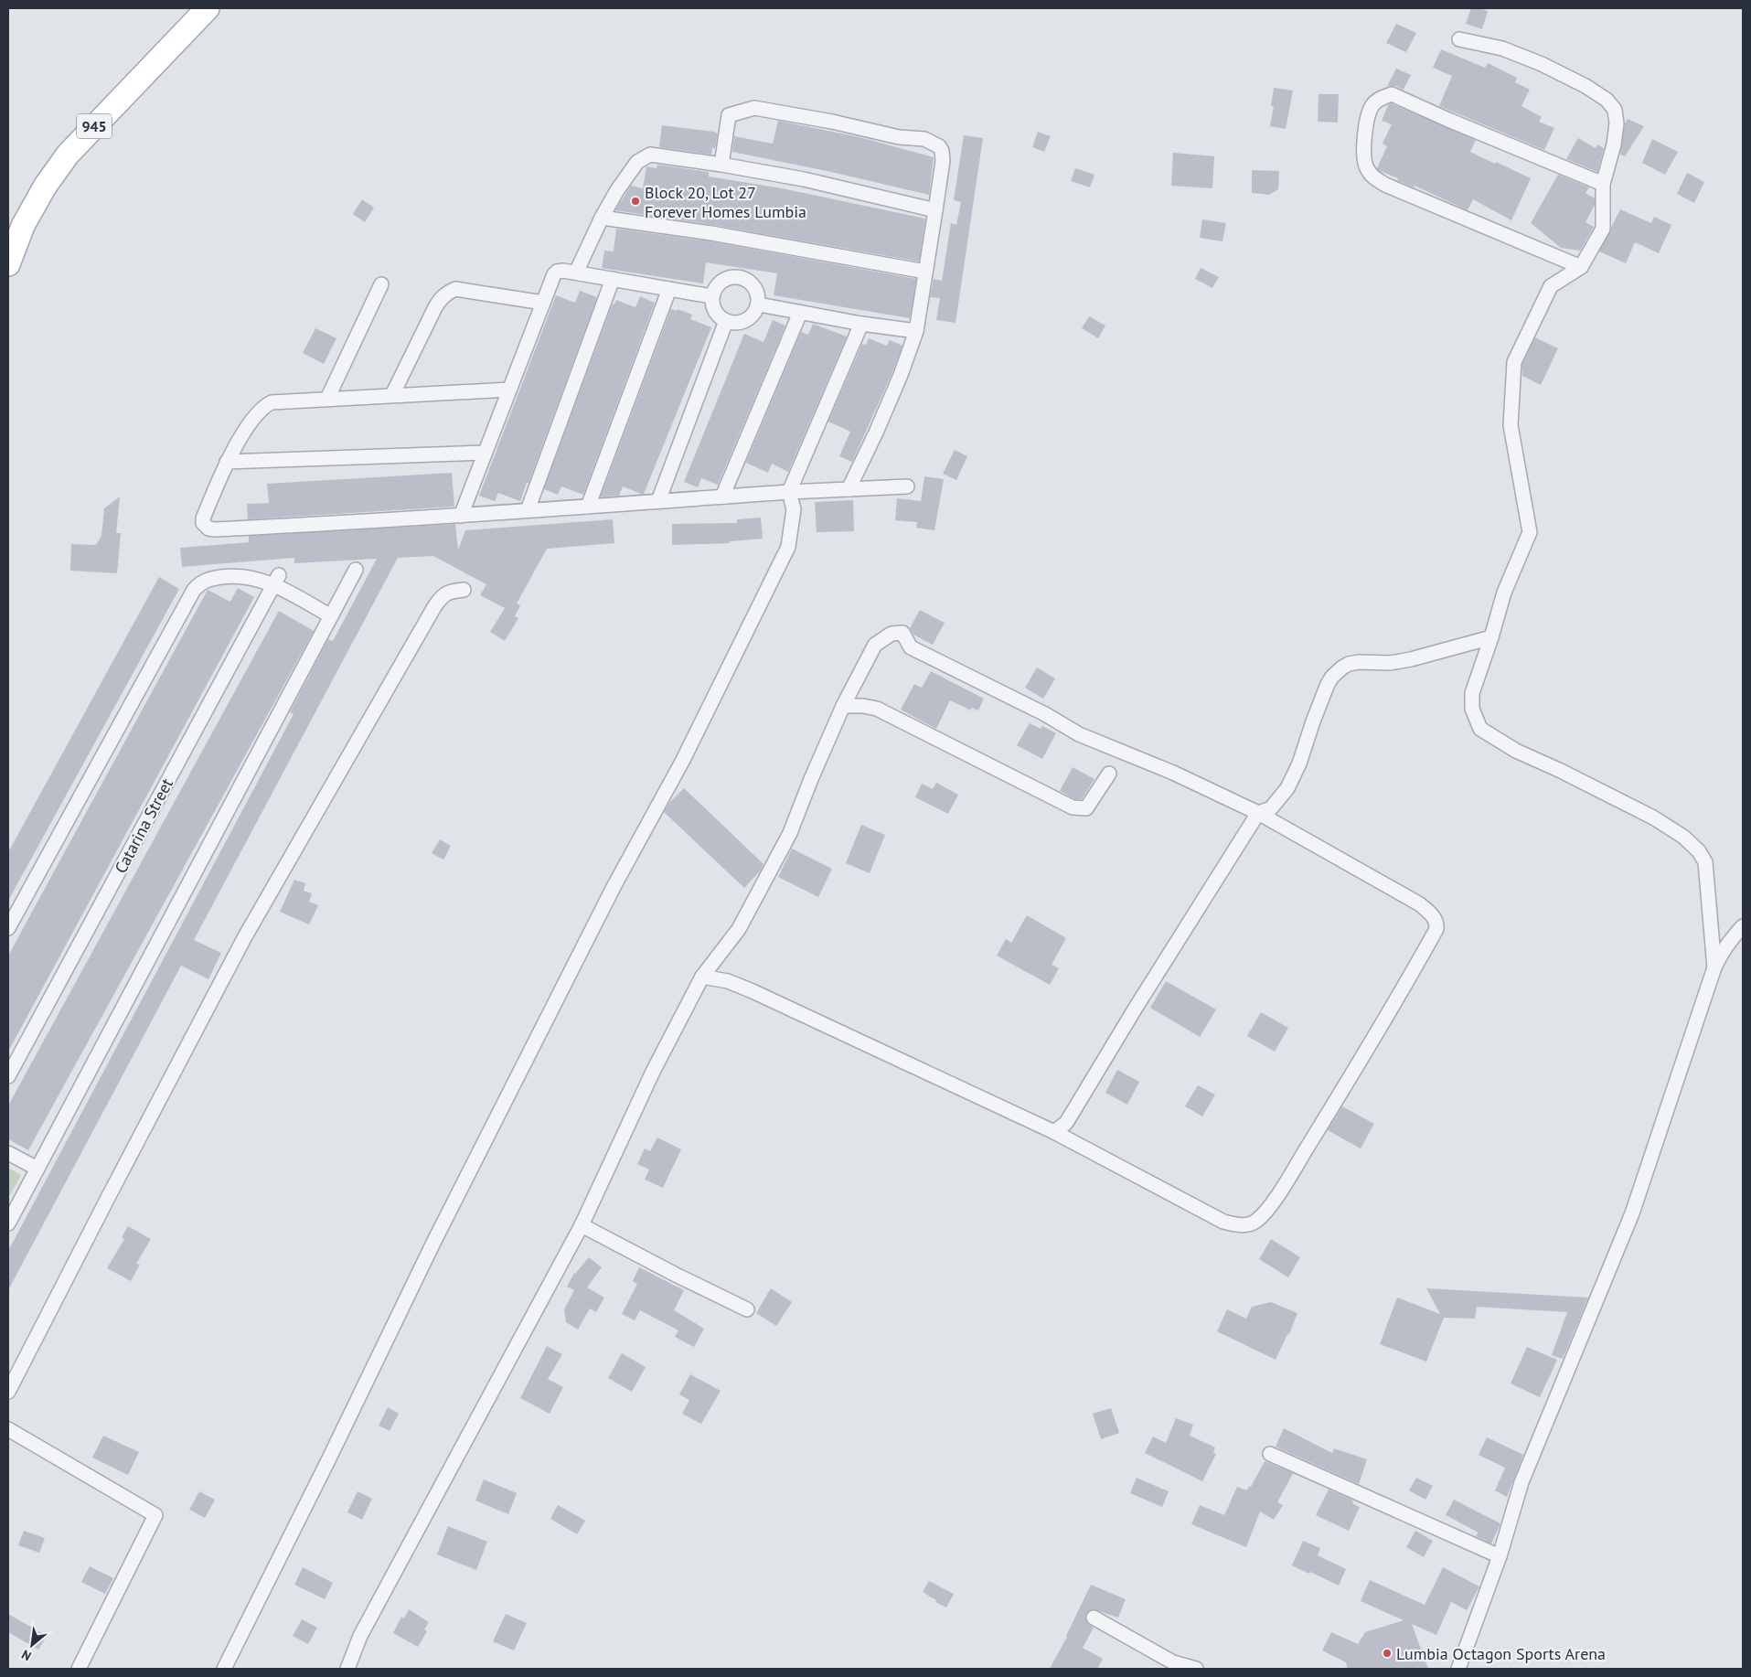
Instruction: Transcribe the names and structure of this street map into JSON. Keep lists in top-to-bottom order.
{
  "streets": {
    "main road": ["945"],
    "street": ["Catarina Street"]
  },
  "places": ["Block 20, Lot 27 Forever Homes Lumbia", "Lumbia Octagon Sports Arena"],
  "north": "bottom left"
}
